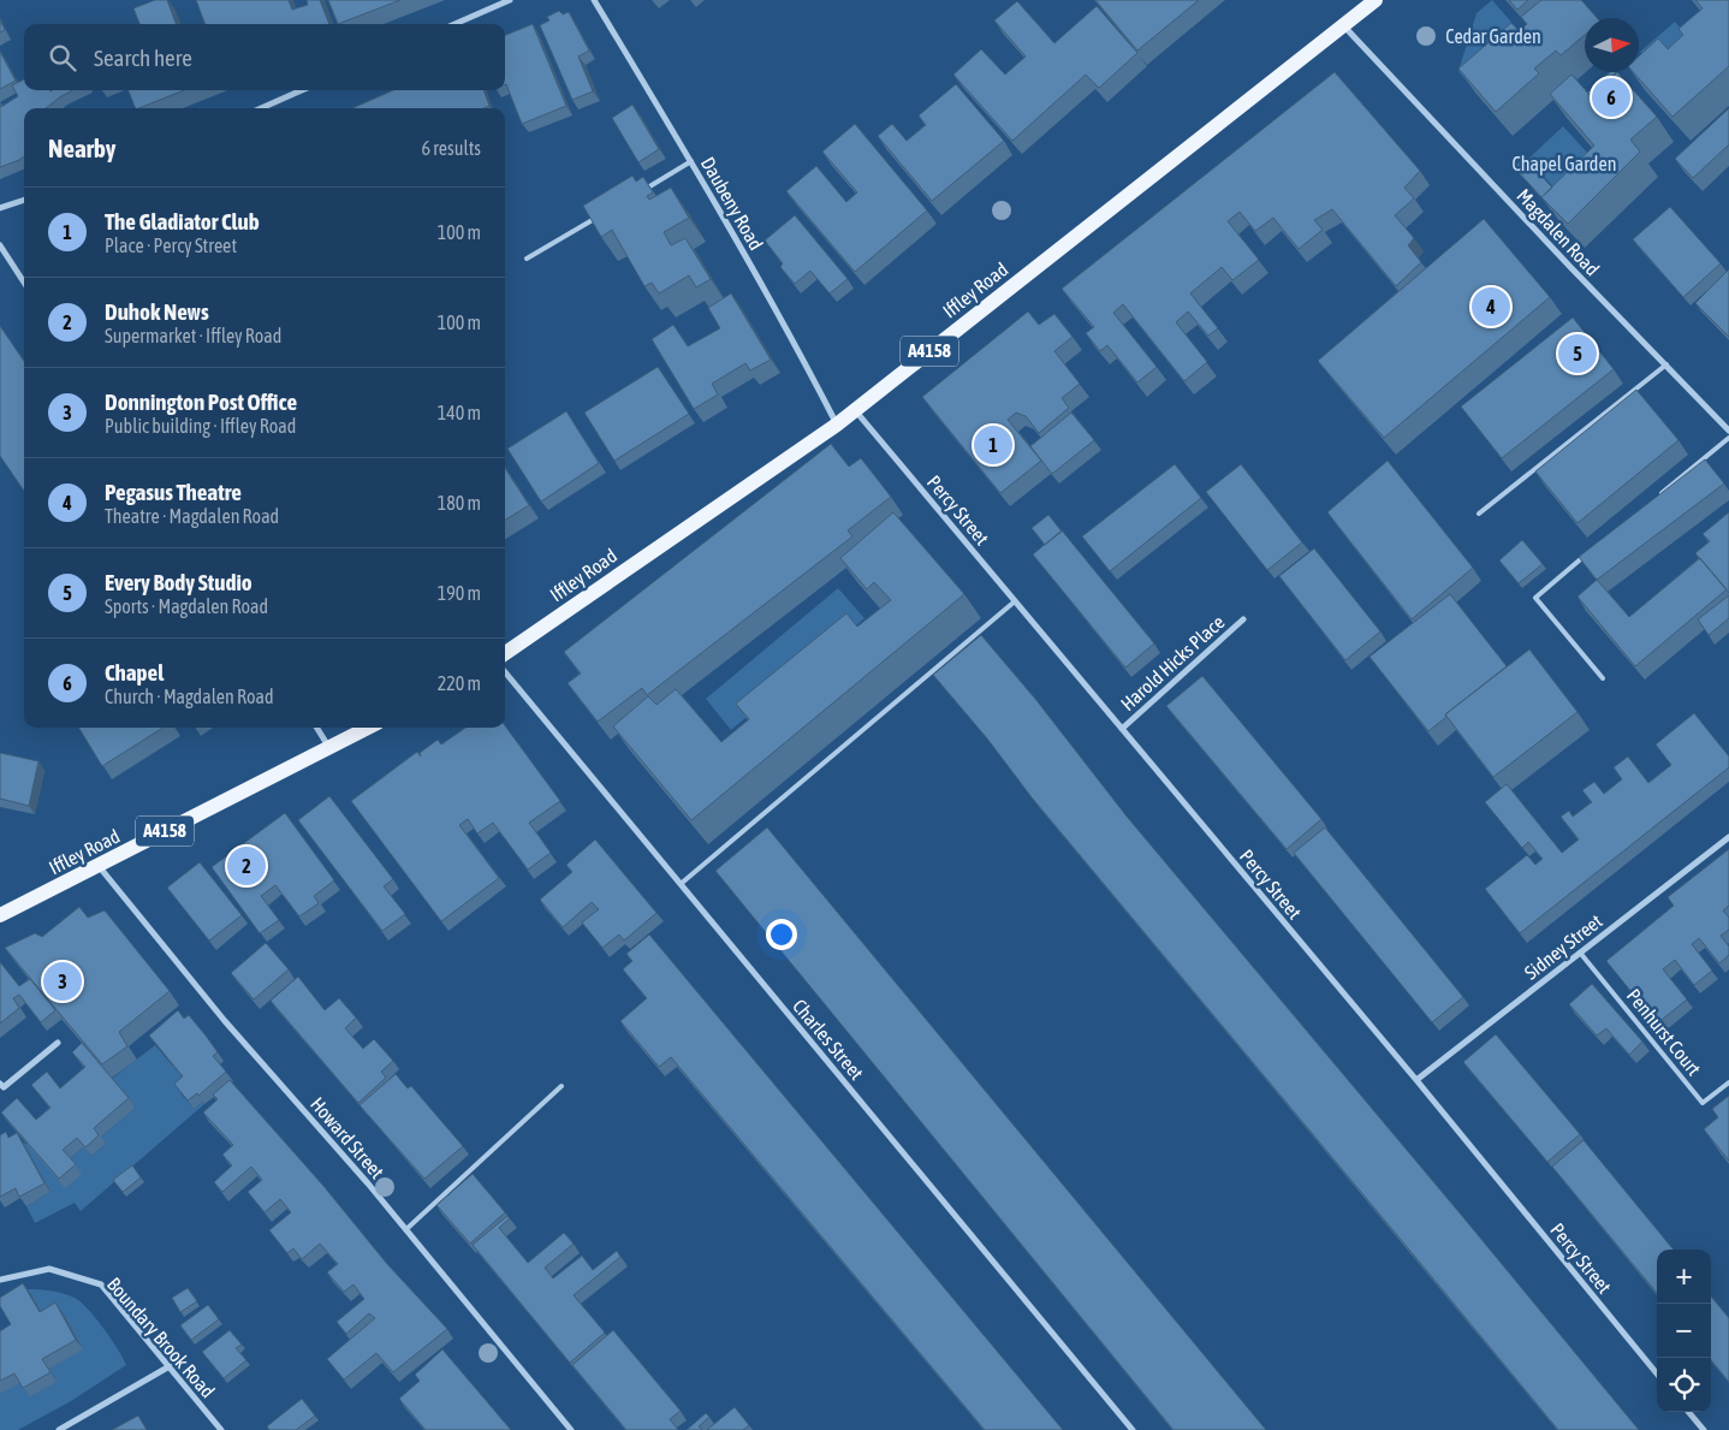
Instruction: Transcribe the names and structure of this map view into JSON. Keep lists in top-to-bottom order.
{
  "streets": {
    "main road": ["Iffley Road", "A4158"],
    "street": [
      "Daubeny Road",
      "Magdalen Road",
      "Percy Street",
      "Harold Hicks Place",
      "Sidney Street",
      "Charles Street",
      "Howard Street",
      "Boundary Brook Road"
    ],
    "lane": ["Penhurst Court"]
  },
  "crossings": [
    ["Daubeny Road", "Iffley Road"],
    ["Magdalen Road", "Iffley Road"],
    ["Iffley Road", "Percy Street"],
    ["Iffley Road", "Howard Street"],
    ["Percy Street", "Harold Hicks Place"],
    ["Percy Street", "Sidney Street"],
    ["Sidney Street", "Penhurst Court"]
  ],
  "parks": ["Cedar Garden", "Chapel Garden"],
  "north": "right",
  "page": {
    "search": "Search here",
    "pins": [
      "6",
      "4",
      "5",
      "1",
      "2",
      "3"
    ],
    "heading": ["Nearby", "6 results"],
    "list": [
      {
        "mark": "1",
        "name": "The Gladiator Club",
        "note": "Place · Percy Street",
        "value": "100 m"
      },
      {
        "mark": "2",
        "name": "Duhok News",
        "note": "Supermarket · Iffley Road",
        "value": "100 m"
      },
      {
        "mark": "3",
        "name": "Donnington Post Office",
        "note": "Public building · Iffley Road",
        "value": "140 m"
      },
      {
        "mark": "4",
        "name": "Pegasus Theatre",
        "note": "Theatre · Magdalen Road",
        "value": "180 m"
      },
      {
        "mark": "5",
        "name": "Every Body Studio",
        "note": "Sports · Magdalen Road",
        "value": "190 m"
      },
      {
        "mark": "6",
        "name": "Chapel",
        "note": "Church · Magdalen Road",
        "value": "220 m"
      }
    ],
    "map_buttons": ["+", "−"]
  }
}
